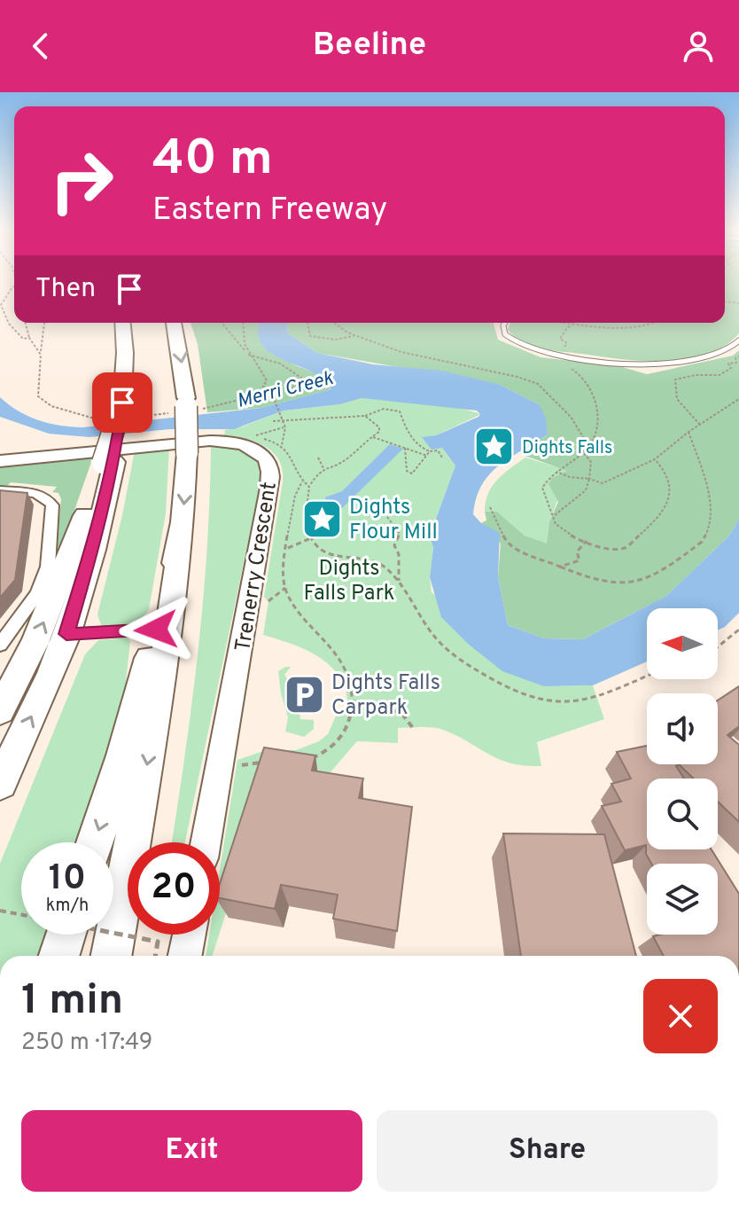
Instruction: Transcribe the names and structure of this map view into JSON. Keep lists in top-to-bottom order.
{
  "streets": {
    "street": ["Trenerry Crescent"]
  },
  "water": ["Merri Creek"],
  "parks": ["Dights Falls Park"],
  "places": {
    "place": ["Dights Falls", "Dights Flour Mill"],
    "parking": ["Dights Falls Carpark"]
  },
  "north": "left",
  "page": {
    "header": "Beeline",
    "turn": ["40 m", "Eastern Freeway"],
    "then": "Then",
    "speed": "10 km/h",
    "limit": "20",
    "heading": ["1 min", "250 m · 17:49"],
    "buttons": ["Exit", "Share"]
  }
}
